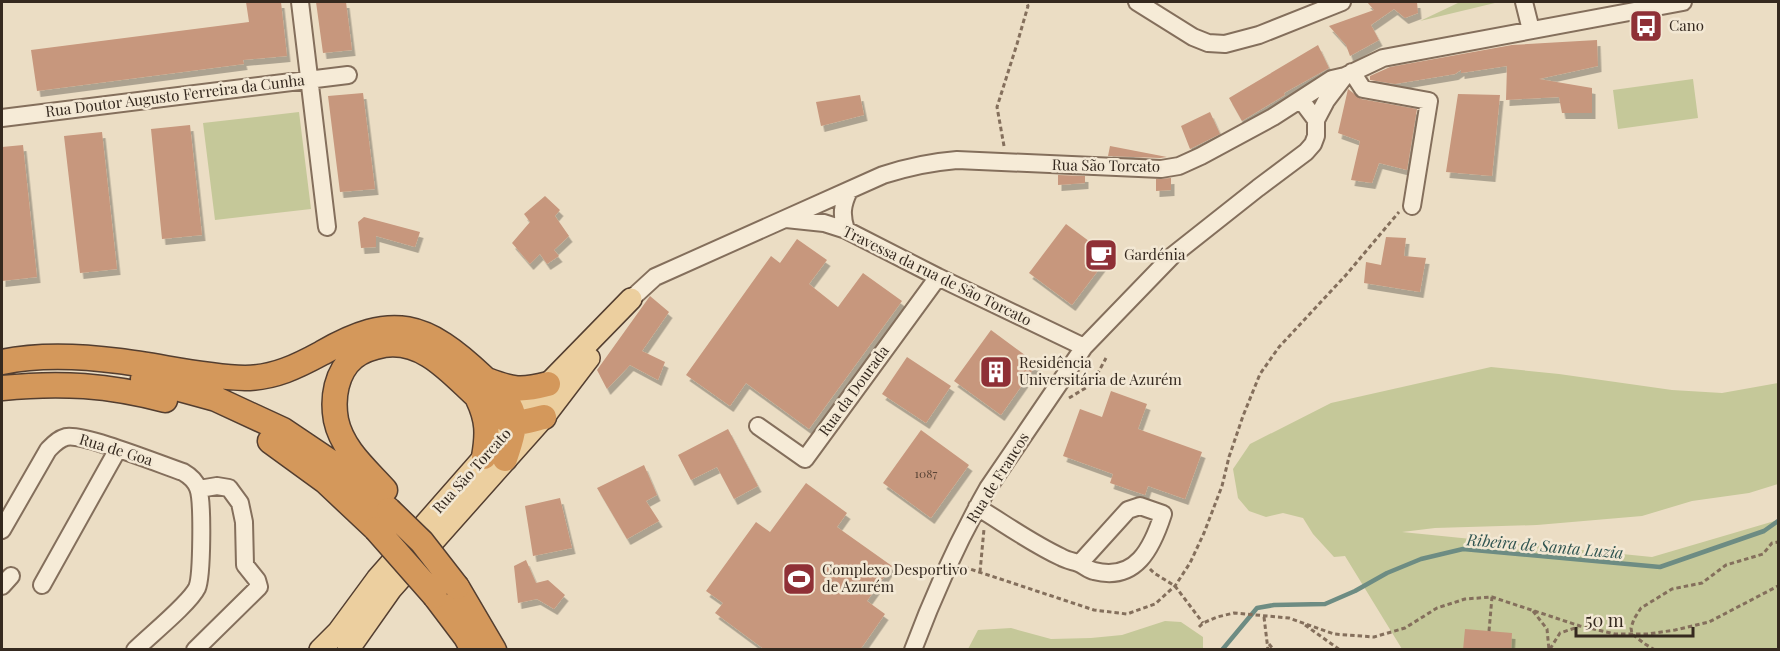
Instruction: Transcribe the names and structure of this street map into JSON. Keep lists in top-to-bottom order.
{
  "streets": {
    "main road": ["Rua São Torcato"],
    "street": [
      "Rua Doutor Augusto Ferreira da Cunha",
      "Travessa da rua de São Torcato",
      "Rua da Dourada",
      "Rua de Goa",
      "Rua de Francos"
    ]
  },
  "crossings": [
    ["Rua São Torcato", "Travessa da rua de São Torcato"],
    ["Rua São Torcato", "Rua de Francos"],
    ["Travessa da rua de São Torcato", "Rua da Dourada"],
    ["Travessa da rua de São Torcato", "Rua de Francos"]
  ],
  "water": ["Ribeira de Santa Luzia"],
  "places": {
    "bus stop": ["Cano"],
    "cafe": ["Gardénia"],
    "building": ["Residência Universitária de Azurém"],
    "sports": ["Complexo Desportivo de Azurém"]
  },
  "house_numbers": ["1087"],
  "scale_bar": "50 m"
}
